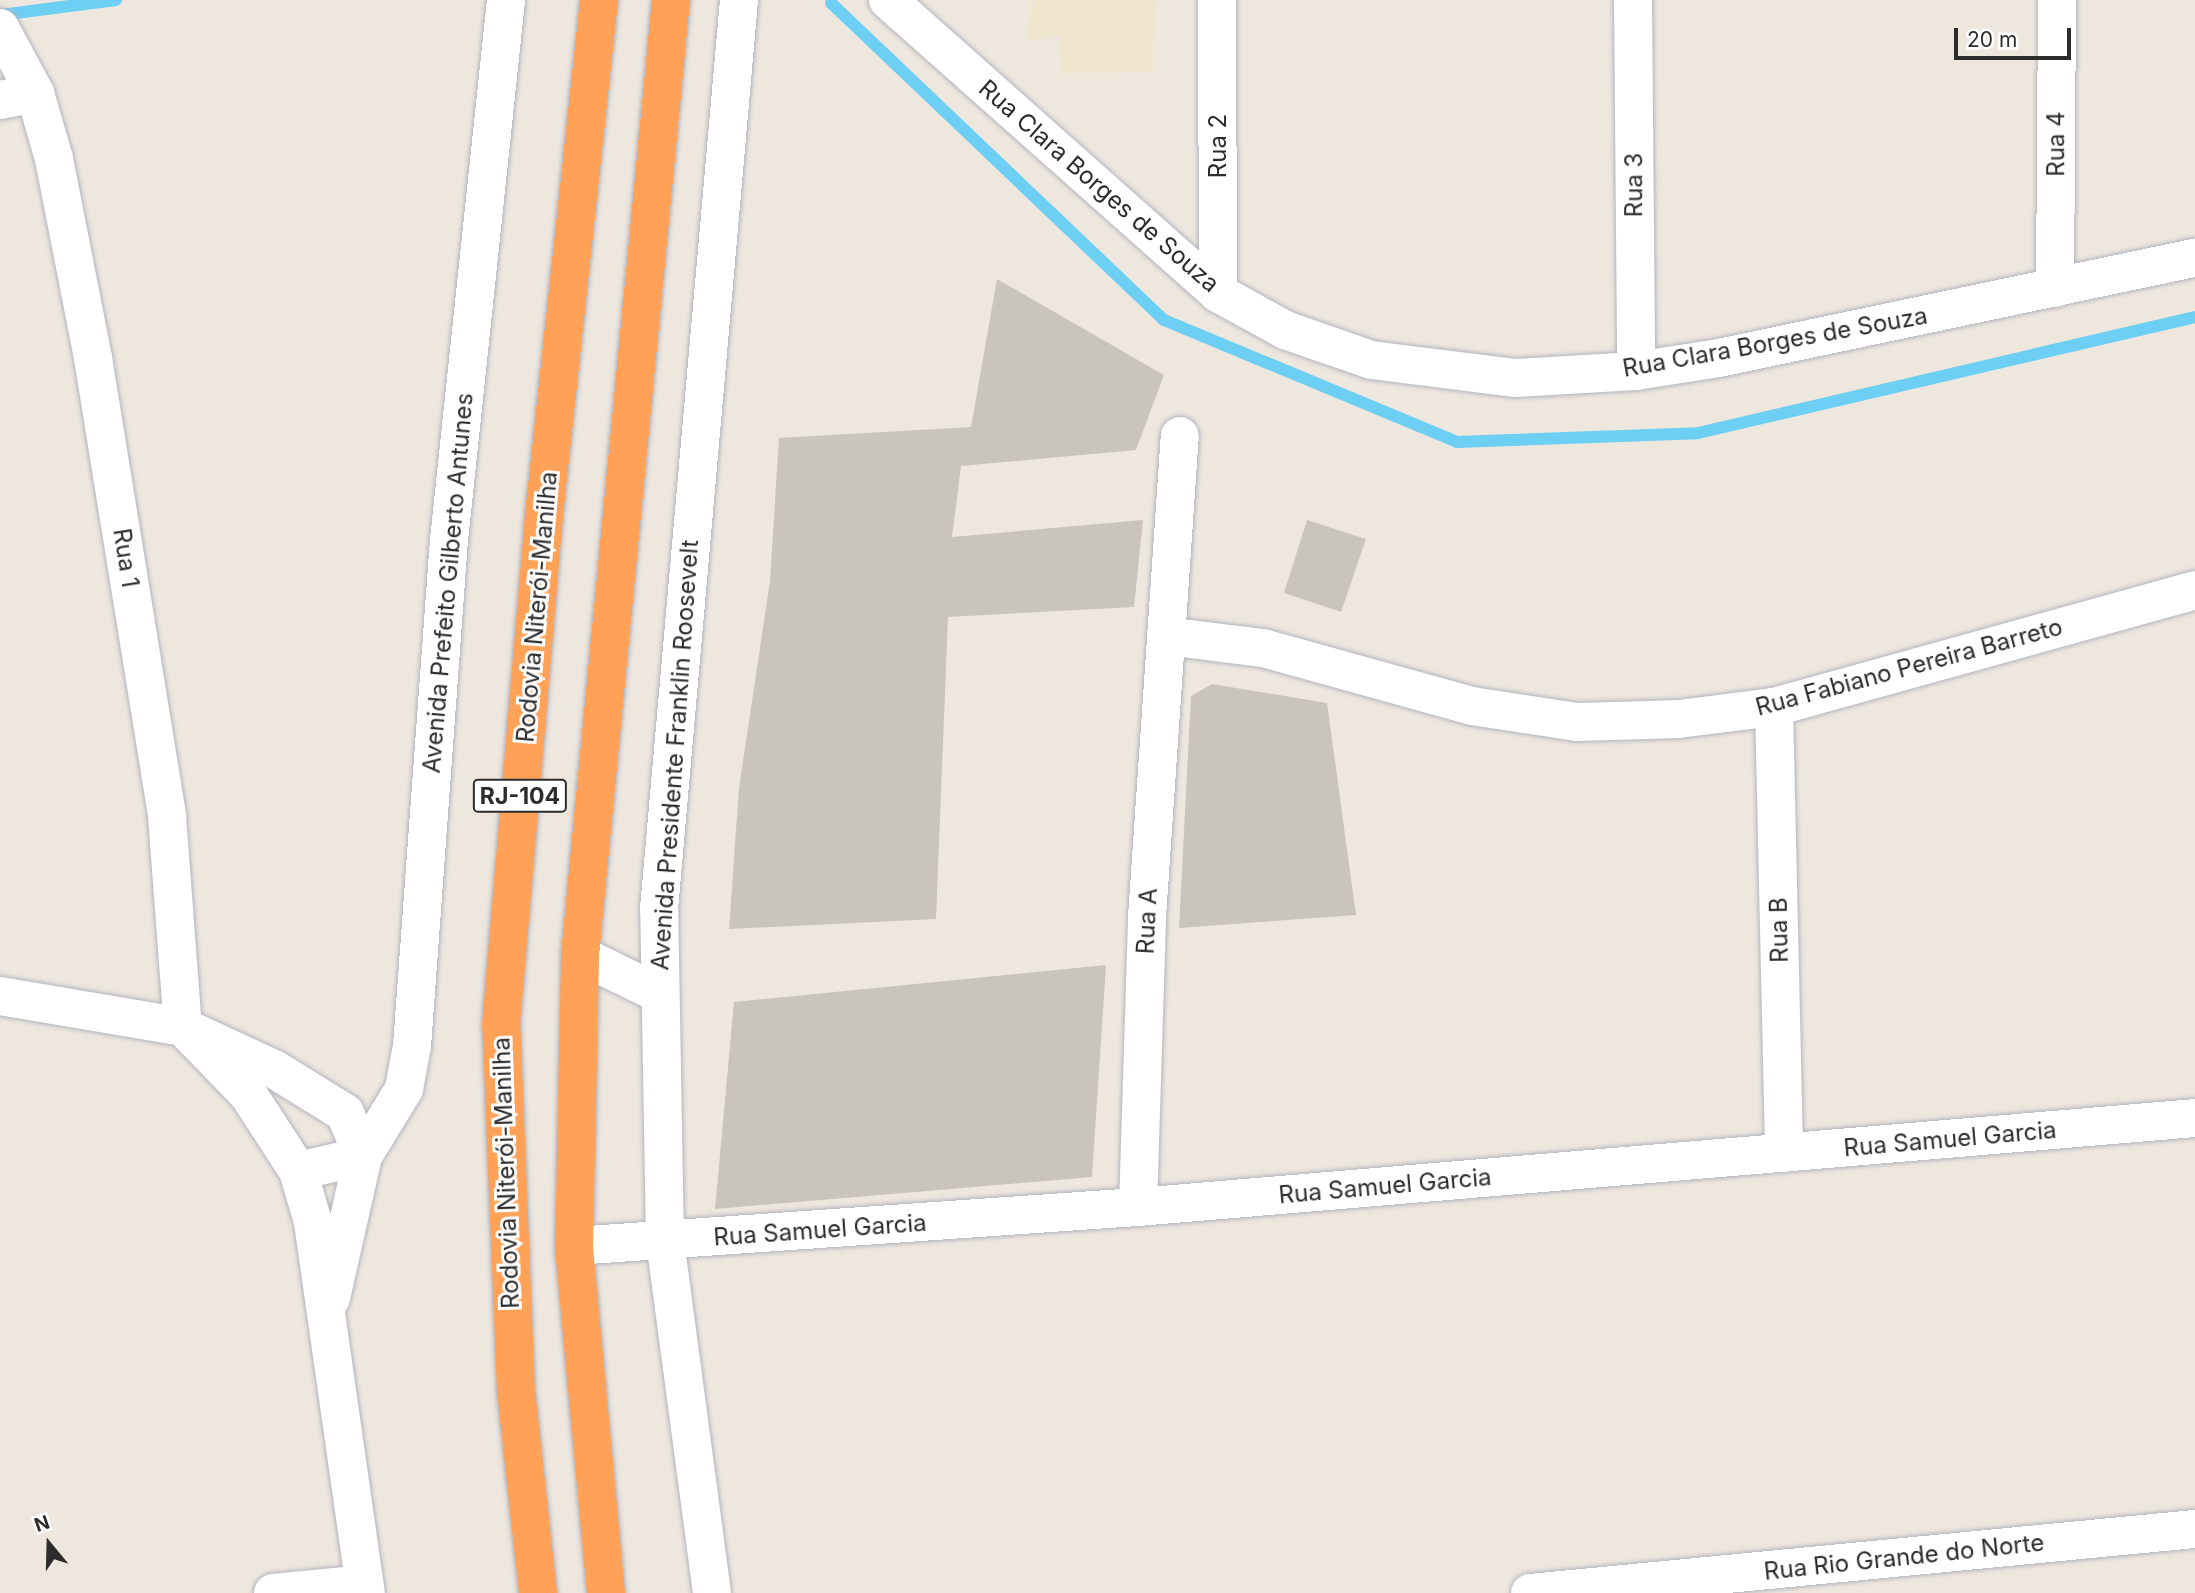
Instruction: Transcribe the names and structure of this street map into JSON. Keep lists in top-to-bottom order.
{
  "streets": {
    "highway": ["Rodovia Niterói-Manilha", "RJ-104"],
    "street": [
      "Rua 4",
      "Rua 2",
      "Rua 3",
      "Rua Clara Borges de Souza",
      "Rua 1",
      "Avenida Prefeito Gilberto Antunes",
      "Rua Fabiano Pereira Barreto",
      "Avenida Presidente Franklin Roosevelt",
      "Rua A",
      "Rua B",
      "Rua Samuel Garcia",
      "Rua Rio Grande do Norte"
    ]
  },
  "crossings": [
    ["Rua 4", "Rua Clara Borges de Souza"],
    ["Rua 2", "Rua Clara Borges de Souza"],
    ["Rua 3", "Rua Clara Borges de Souza"],
    ["Rua 1", "Avenida Prefeito Gilberto Antunes"],
    ["Rua Fabiano Pereira Barreto", "Rua A"],
    ["Rua Fabiano Pereira Barreto", "Rua B"],
    ["Avenida Presidente Franklin Roosevelt", "Rua Samuel Garcia"],
    ["RJ-104", "Rua Samuel Garcia"],
    ["Rua A", "Rua Samuel Garcia"],
    ["Rua B", "Rua Samuel Garcia"]
  ],
  "scale_bar": "20 m",
  "north": "top"
}
